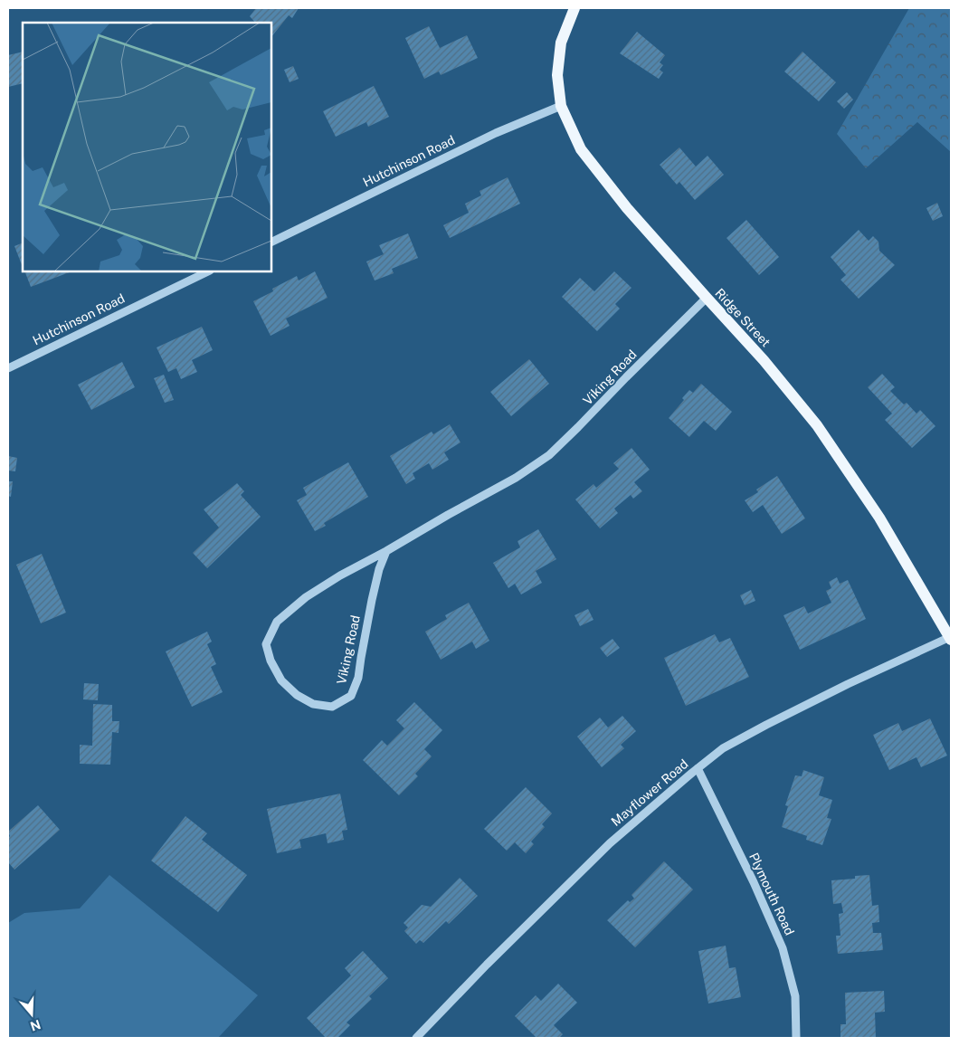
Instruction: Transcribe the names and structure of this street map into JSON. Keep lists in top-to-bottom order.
{
  "streets": {
    "main road": ["Ridge Street"],
    "street": [
      "Hutchinson Road",
      "Viking Road",
      "Mayflower Road",
      "Plymouth Road"
    ]
  },
  "crossings": [
    ["Hutchinson Road", "Ridge Street"],
    ["Ridge Street", "Viking Road"],
    ["Ridge Street", "Mayflower Road"],
    ["Mayflower Road", "Plymouth Road"]
  ],
  "north": "bottom"
}
